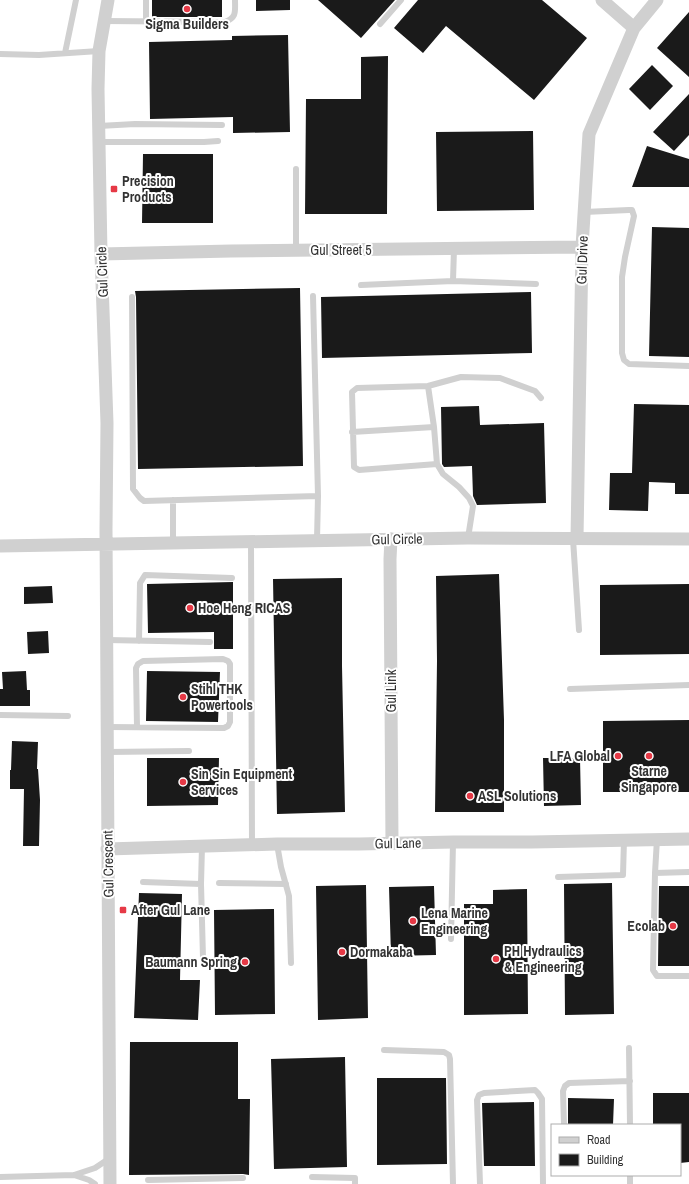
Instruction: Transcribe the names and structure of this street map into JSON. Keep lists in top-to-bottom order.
{
  "streets": {
    "street": [
      "Gul Street 5",
      "Gul Drive",
      "Gul Circle",
      "Gul Link",
      "Gul Lane",
      "Gul Crescent"
    ]
  },
  "crossings": [
    ["Gul Street 5", "Gul Drive"],
    ["Gul Street 5", "Gul Circle"],
    ["Gul Drive", "Gul Circle"],
    ["Gul Circle", "Gul Link"],
    ["Gul Circle", "Gul Crescent"],
    ["Gul Link", "Gul Lane"],
    ["Gul Lane", "Gul Crescent"]
  ],
  "places": {
    "other": [
      "Sigma Builders",
      "Hoe Heng RICAS",
      "Stihl THK Powertools",
      "LFA Global",
      "Starne Singapore",
      "Sin Sin Equipment Services",
      "ASL Solutions",
      "Lena Marine Engineering",
      "Ecolab",
      "Dormakaba",
      "PH Hydraulics & Engineering",
      "Baumann Spring"
    ],
    "transit": ["Precision Products", "After Gul Lane"]
  },
  "legend": ["Road", "Building"]
}
